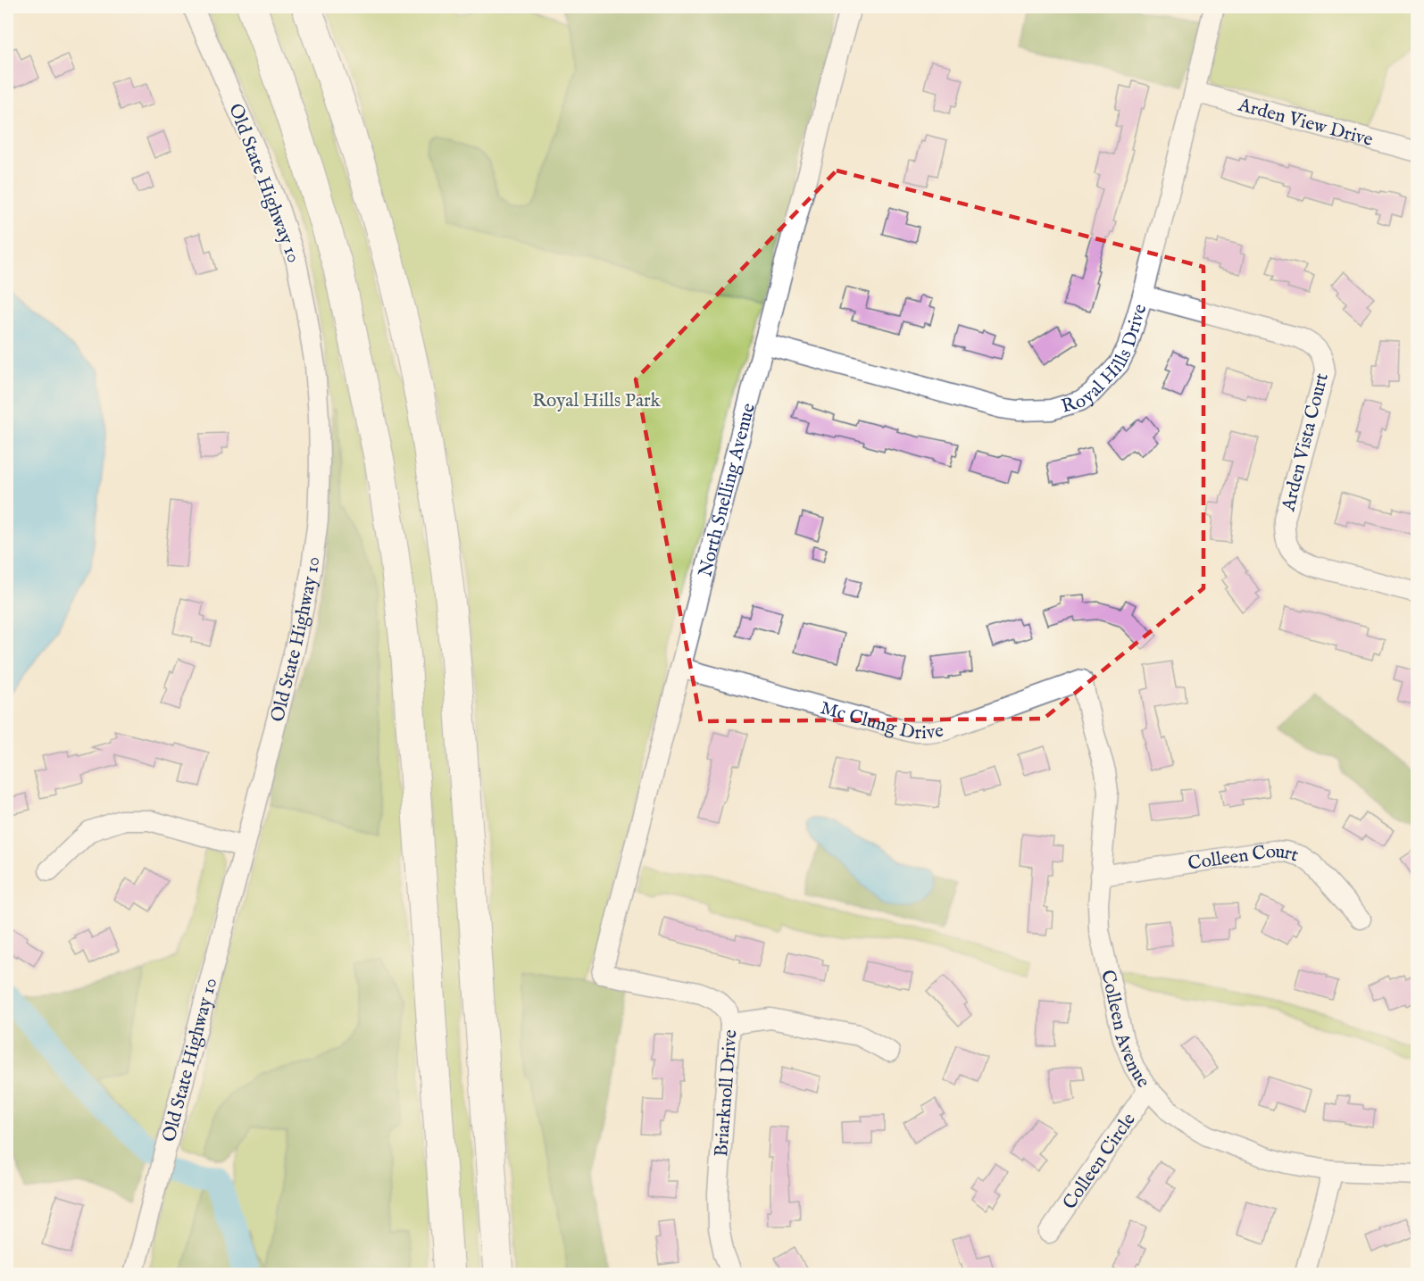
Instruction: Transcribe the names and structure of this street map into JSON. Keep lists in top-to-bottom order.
{
  "streets": {
    "street": [
      "Arden View Drive",
      "Old State Highway 10",
      "Royal Hills Drive",
      "Arden Vista Court",
      "North Snelling Avenue",
      "Mc Clung Drive",
      "Colleen Court",
      "Colleen Avenue",
      "Briarknoll Drive",
      "Colleen Circle"
    ]
  },
  "crossings": [
    ["Arden View Drive", "Royal Hills Drive"],
    ["Royal Hills Drive", "Arden Vista Court"],
    ["Royal Hills Drive", "North Snelling Avenue"],
    ["North Snelling Avenue", "Mc Clung Drive"],
    ["North Snelling Avenue", "Briarknoll Drive"],
    ["Mc Clung Drive", "Colleen Avenue"],
    ["Colleen Court", "Colleen Avenue"],
    ["Colleen Avenue", "Colleen Circle"]
  ],
  "parks": ["Royal Hills Park"]
}
